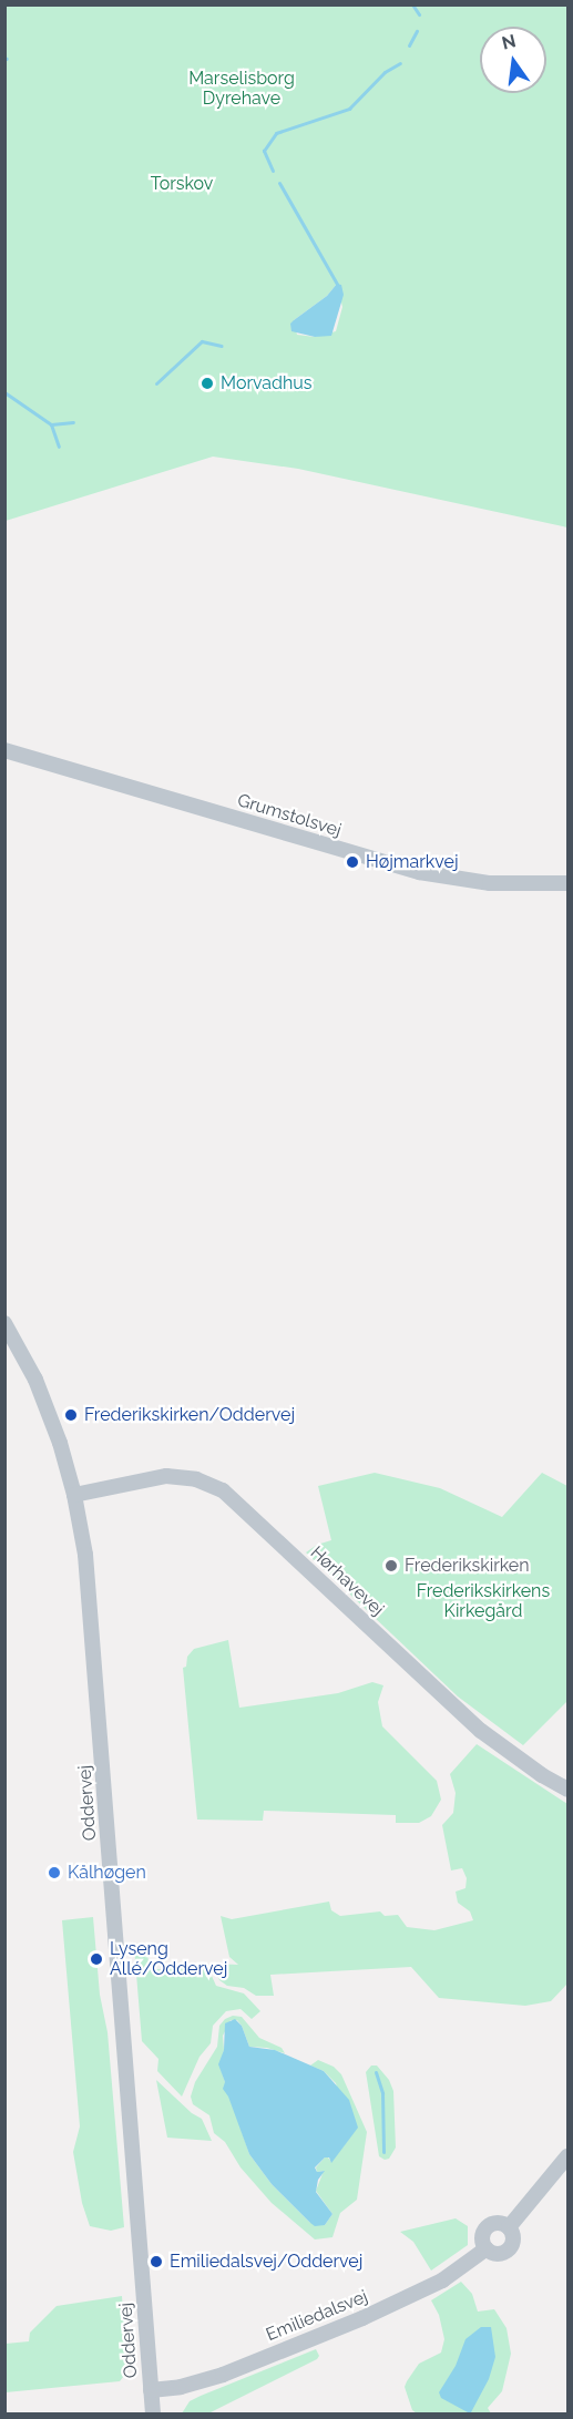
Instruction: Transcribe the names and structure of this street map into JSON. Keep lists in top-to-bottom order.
{
  "streets": {
    "street": [
      "Grumstolsvej",
      "Hørhavevej",
      "Oddervej",
      "Emiliedalsvej"
    ]
  },
  "crossings": [
    ["Hørhavevej", "Oddervej"],
    ["Oddervej", "Emiliedalsvej"]
  ],
  "parks": ["Marselisborg Dyrehave", "Torskov", "Frederikskirkens Kirkegård"],
  "places": [
    "Morvadhus",
    "Højmarkvej",
    "Frederikskirken/Oddervej",
    "Frederikskirken",
    "Kålhøgen",
    "Lyseng Allé/Oddervej",
    "Emiliedalsvej/Oddervej"
  ],
  "north": "top"
}
